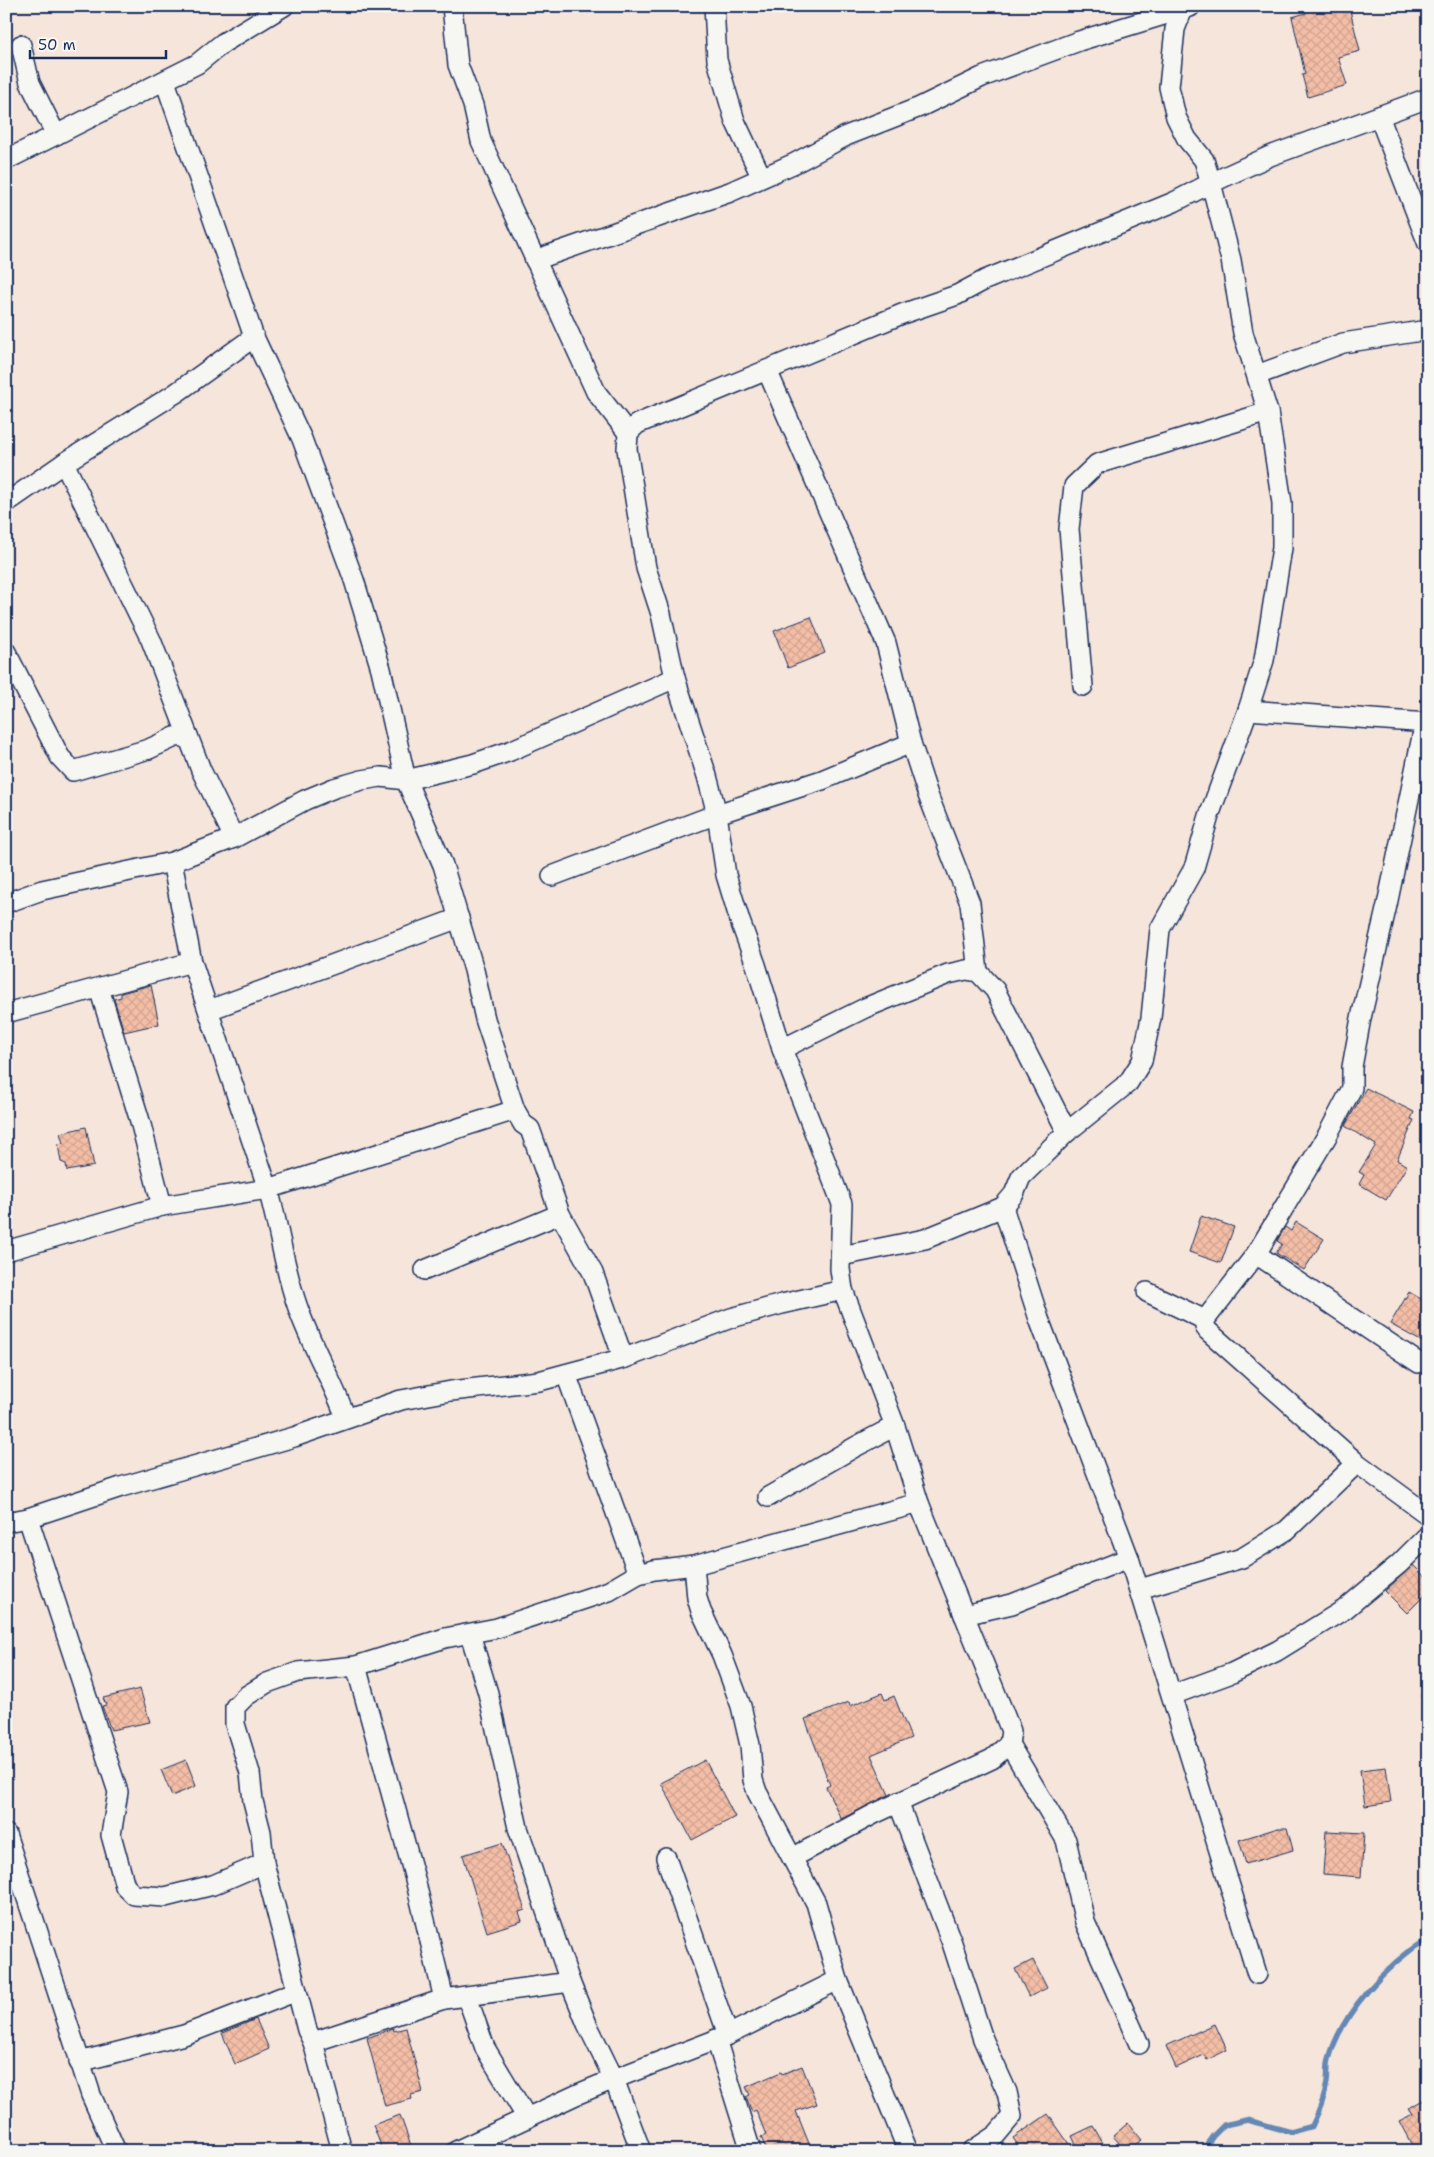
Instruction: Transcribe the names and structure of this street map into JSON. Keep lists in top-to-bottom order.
{
  "scale_bar": "50 m"
}
